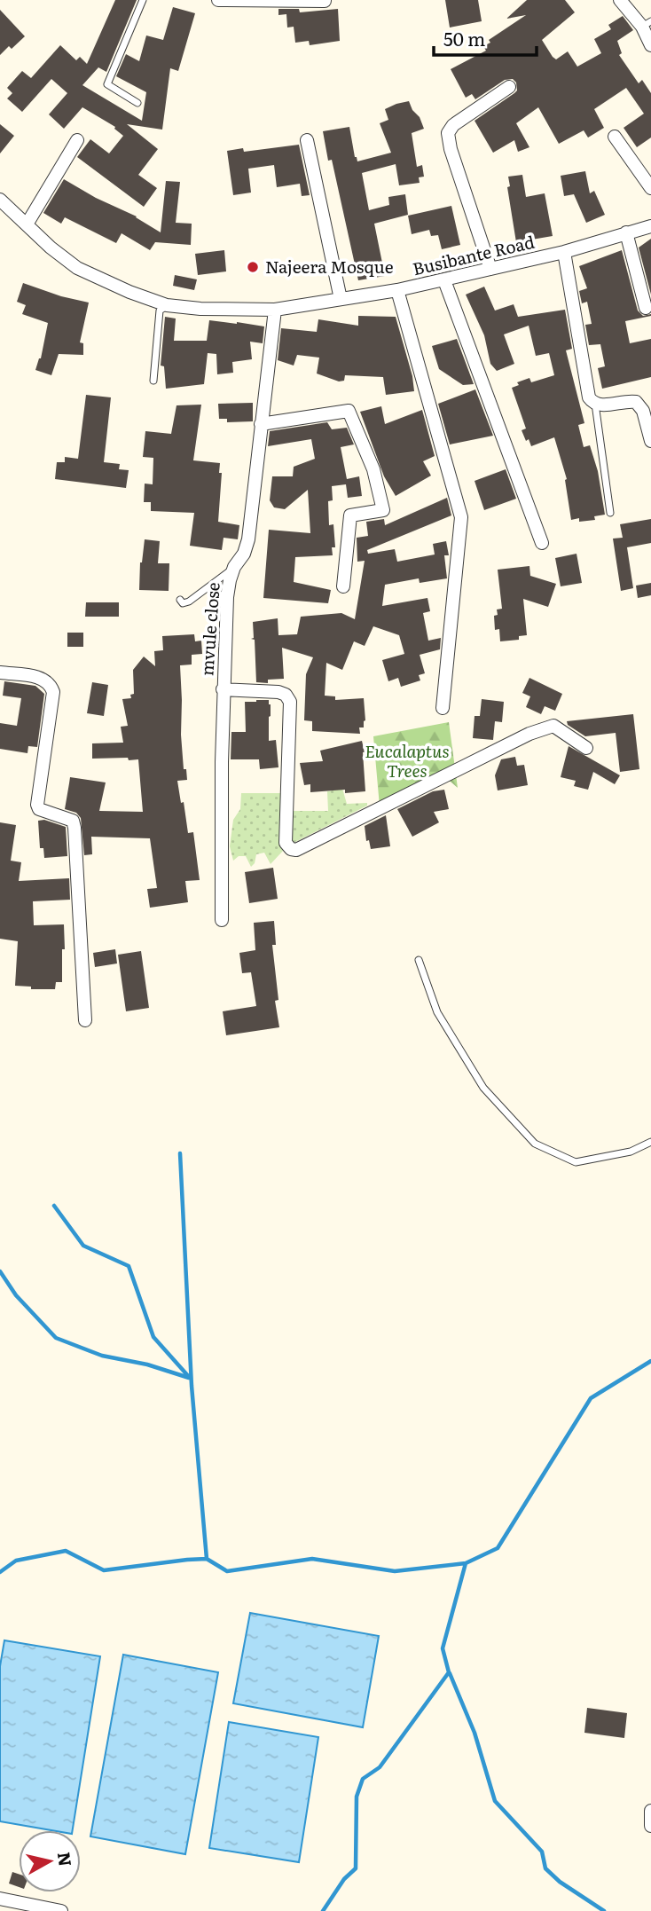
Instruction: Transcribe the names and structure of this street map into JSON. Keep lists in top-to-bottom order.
{
  "streets": {
    "street": ["Busibante Road", "mvule close"]
  },
  "crossings": [
    ["Busibante Road", "mvule close"]
  ],
  "parks": ["Eucalaptus Trees"],
  "places": ["Najeera Mosque"],
  "scale_bar": "50 m",
  "north": "right"
}
